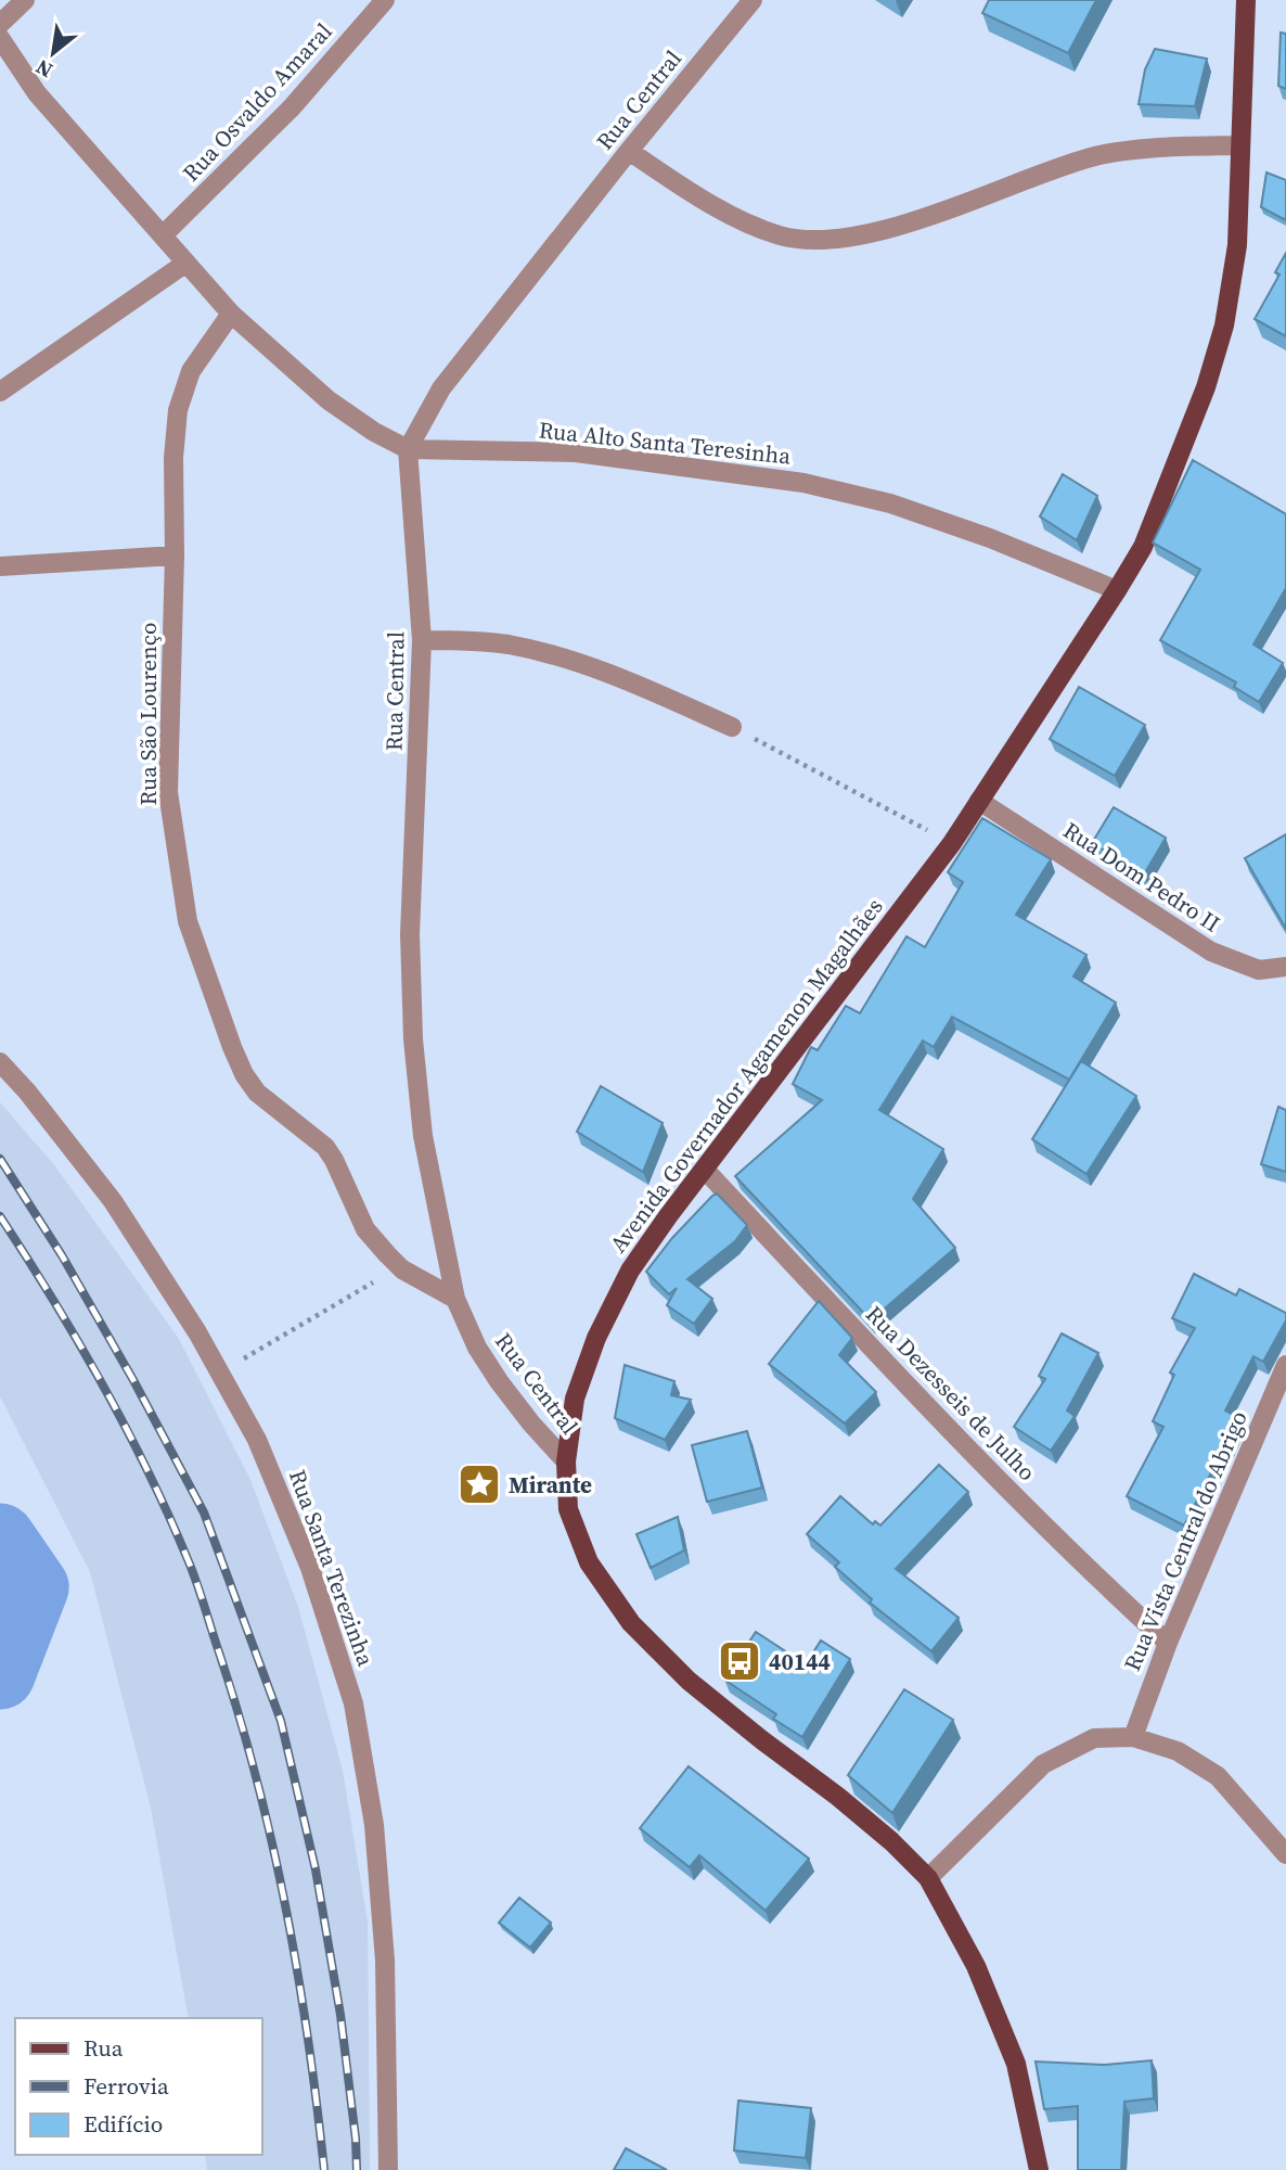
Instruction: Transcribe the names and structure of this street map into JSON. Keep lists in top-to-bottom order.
{
  "streets": {
    "main road": ["Avenida Governador Agamenon Magalhães"],
    "street": [
      "Rua Central",
      "Rua Osvaldo Amaral",
      "Rua Alto Santa Teresinha",
      "Rua São Lourenço",
      "Rua Dom Pedro II",
      "Rua Dezesseis de Julho",
      "Rua Vista Central do Abrigo",
      "Rua Santa Terezinha"
    ]
  },
  "crossings": [
    ["Rua Central", "Rua Alto Santa Teresinha"],
    ["Rua Central", "Rua São Lourenço"],
    ["Rua Central", "Avenida Governador Agamenon Magalhães"],
    ["Rua Osvaldo Amaral", "Rua Alto Santa Teresinha"],
    ["Rua Alto Santa Teresinha", "Rua São Lourenço"],
    ["Rua Alto Santa Teresinha", "Avenida Governador Agamenon Magalhães"],
    ["Rua Dom Pedro II", "Avenida Governador Agamenon Magalhães"],
    ["Avenida Governador Agamenon Magalhães", "Rua Dezesseis de Julho"],
    ["Rua Dezesseis de Julho", "Rua Vista Central do Abrigo"]
  ],
  "places": {
    "place": ["Mirante"],
    "bus stop": ["40144"]
  },
  "legend": ["Rua", "Ferrovia", "Edifício"],
  "north": "bottom left"
}
